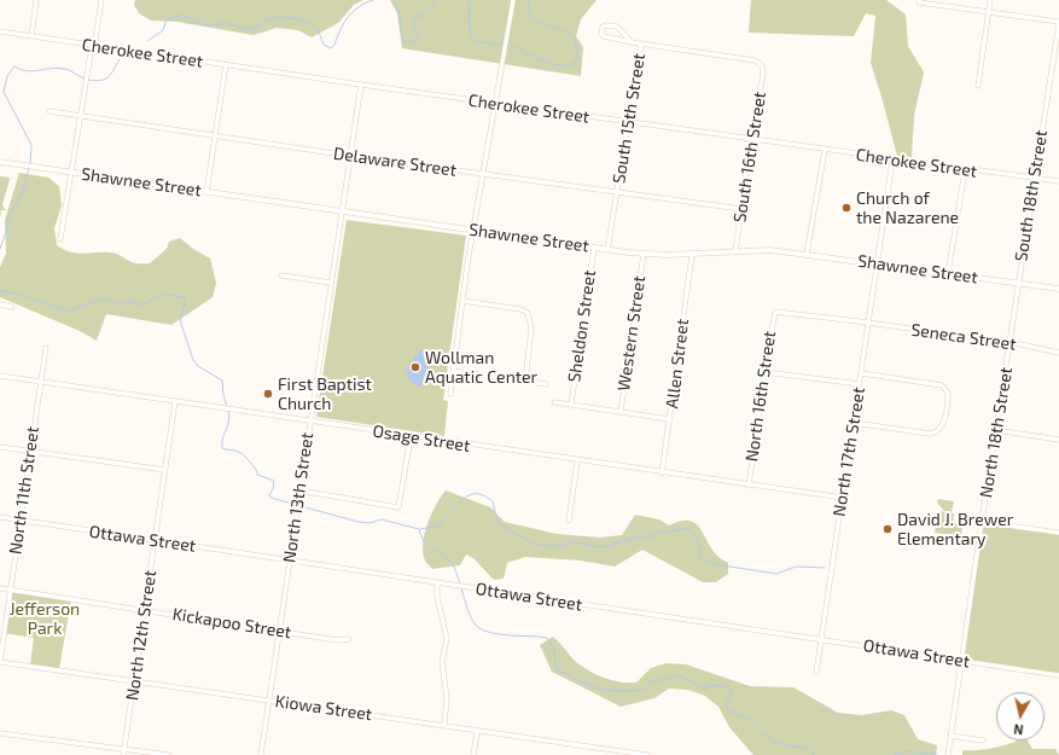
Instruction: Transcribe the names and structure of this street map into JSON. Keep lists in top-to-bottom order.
{
  "streets": {
    "street": [
      "Cherokee Street",
      "South 15th Street",
      "South 16th Street",
      "Delaware Street",
      "Shawnee Street",
      "South 18th Street",
      "Sheldon Street",
      "Western Street",
      "Seneca Street",
      "Allen Street",
      "North 16th Street",
      "North 18th Street",
      "Osage Street",
      "North 17th Street",
      "North 11th Street",
      "North 13th Street",
      "Ottawa Street",
      "Kickapoo Street",
      "North 12th Street",
      "Kiowa Street"
    ]
  },
  "crossings": [
    ["Cherokee Street", "South 15th Street"],
    ["Cherokee Street", "South 16th Street"],
    ["Cherokee Street", "South 18th Street"],
    ["Cherokee Street", "North 17th Street"],
    ["Cherokee Street", "North 13th Street"],
    ["South 15th Street", "South 16th Street"],
    ["South 15th Street", "Delaware Street"],
    ["South 15th Street", "Shawnee Street"],
    ["South 16th Street", "Delaware Street"],
    ["South 16th Street", "Shawnee Street"],
    ["Delaware Street", "North 13th Street"],
    ["Shawnee Street", "South 18th Street"],
    ["Shawnee Street", "Sheldon Street"],
    ["Shawnee Street", "Western Street"],
    ["Shawnee Street", "Allen Street"],
    ["Shawnee Street", "North 18th Street"],
    ["Shawnee Street", "North 17th Street"],
    ["Shawnee Street", "North 13th Street"],
    ["South 18th Street", "North 18th Street"],
    ["Seneca Street", "North 16th Street"],
    ["Seneca Street", "North 18th Street"],
    ["Seneca Street", "North 17th Street"],
    ["Allen Street", "Osage Street"],
    ["North 16th Street", "Osage Street"],
    ["North 18th Street", "Ottawa Street"],
    ["Osage Street", "North 17th Street"],
    ["Osage Street", "North 11th Street"],
    ["Osage Street", "North 13th Street"],
    ["Osage Street", "North 12th Street"],
    ["North 17th Street", "Ottawa Street"],
    ["North 11th Street", "Ottawa Street"],
    ["North 11th Street", "Kickapoo Street"],
    ["North 11th Street", "Kiowa Street"],
    ["North 13th Street", "Ottawa Street"],
    ["North 13th Street", "Kickapoo Street"],
    ["North 13th Street", "Kiowa Street"],
    ["Ottawa Street", "North 12th Street"],
    ["Kickapoo Street", "North 12th Street"],
    ["North 12th Street", "Kiowa Street"]
  ],
  "parks": ["Jefferson Park"],
  "places": [
    "Church of the Nazarene",
    "Wollman Aquatic Center",
    "First Baptist Church",
    "David J. Brewer Elementary"
  ],
  "north": "bottom"
}
